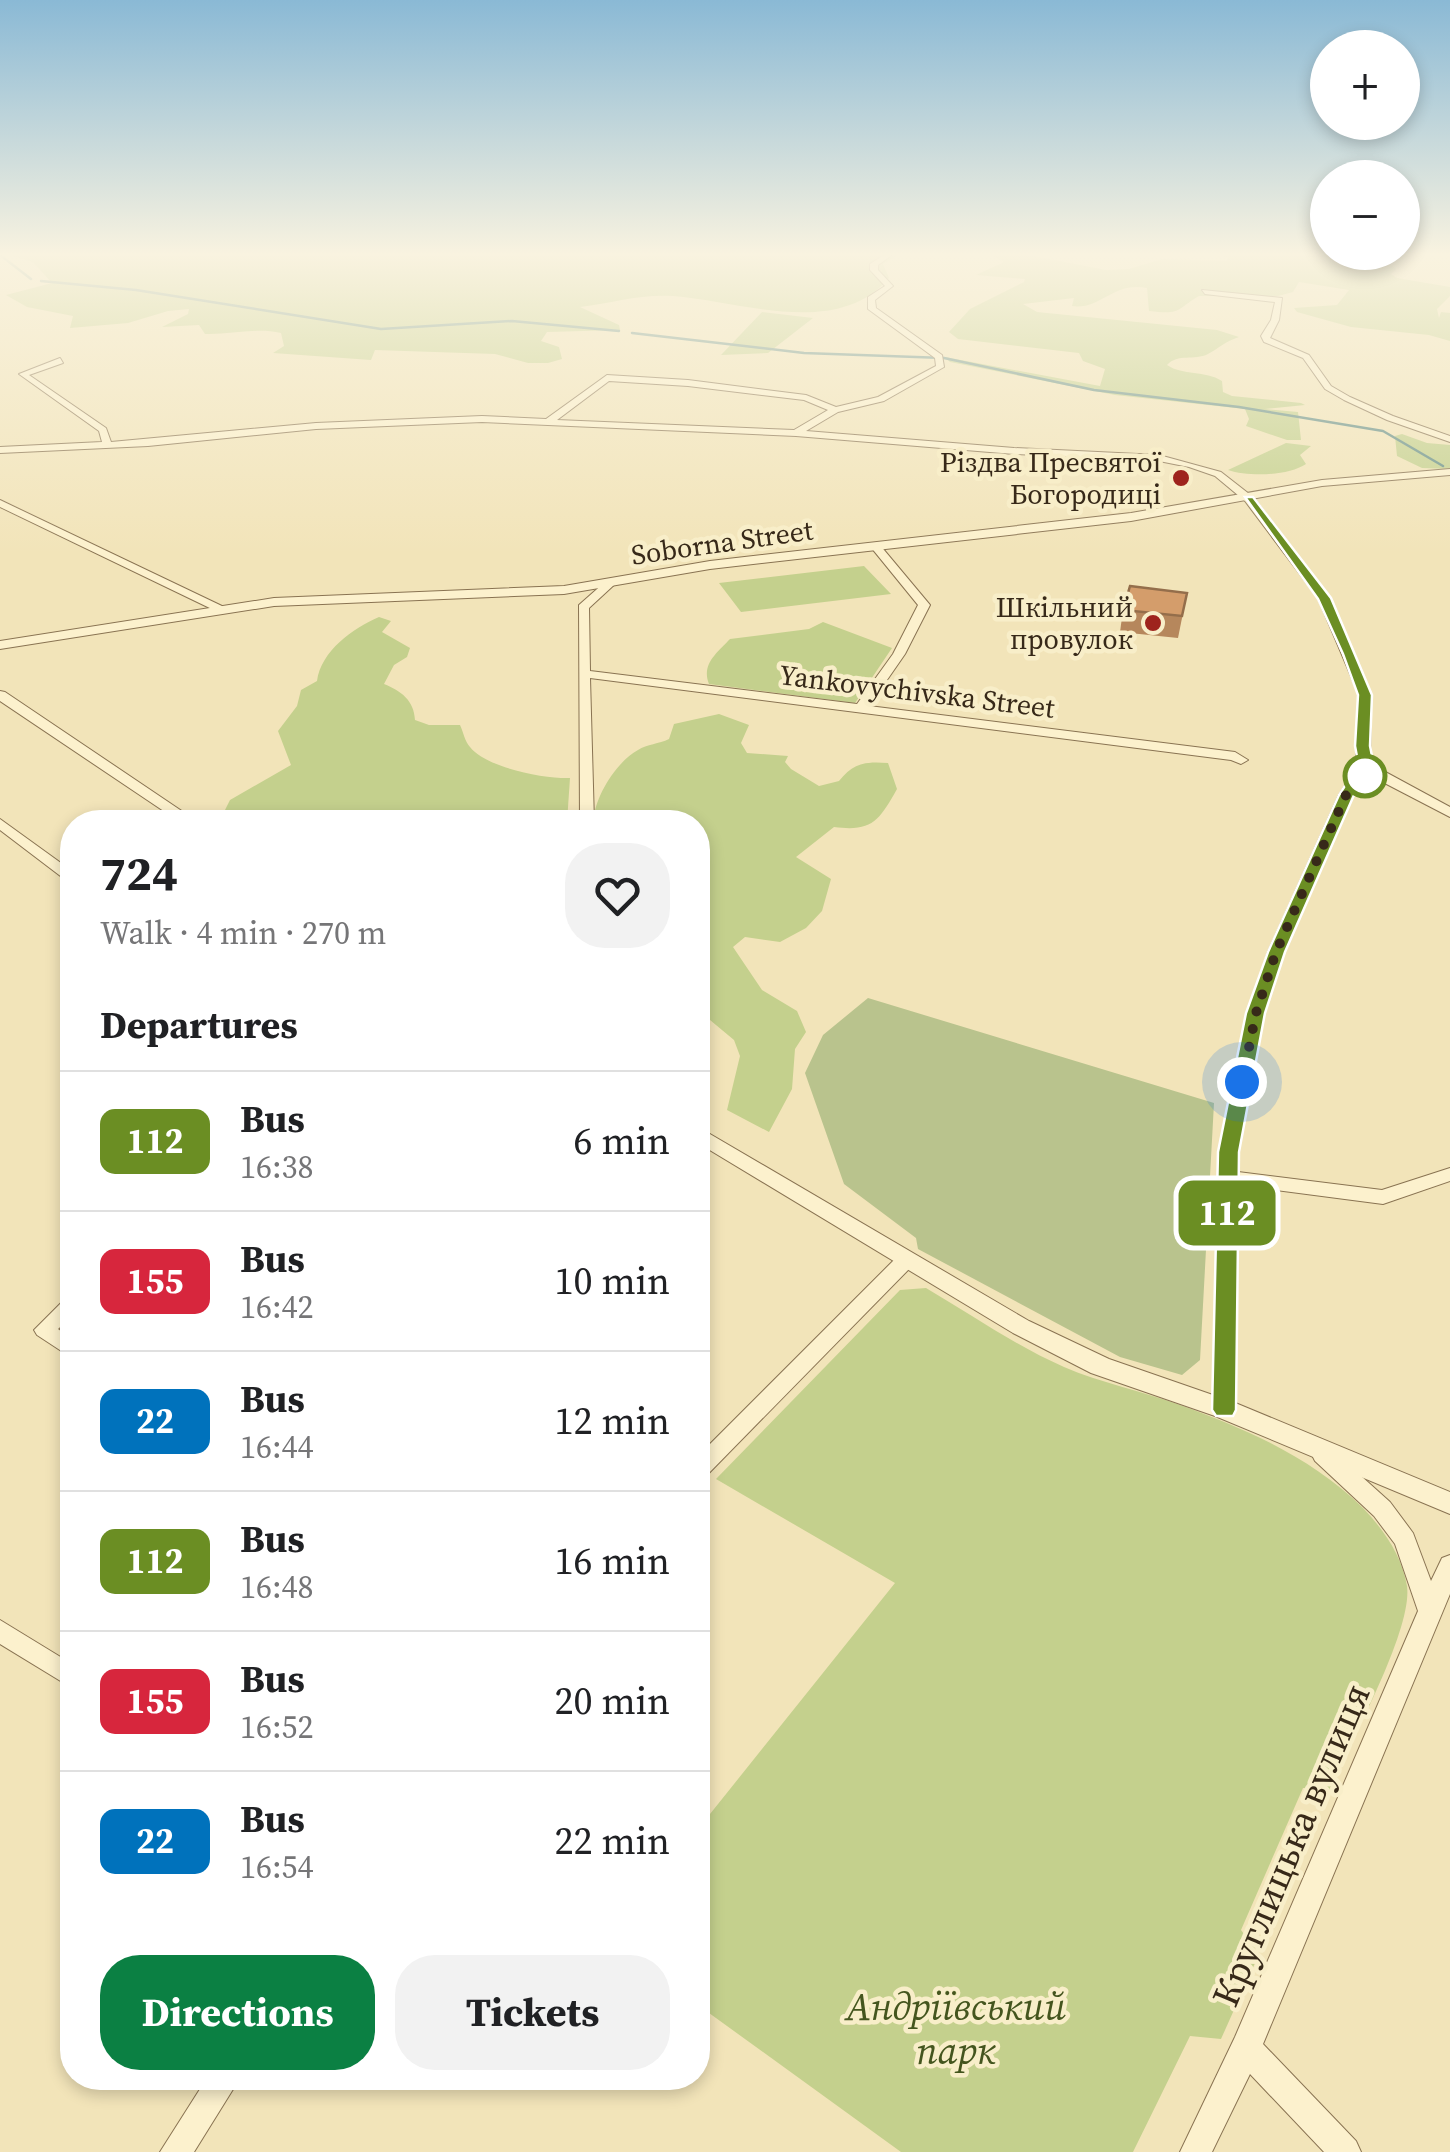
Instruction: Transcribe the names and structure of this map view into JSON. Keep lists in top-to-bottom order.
{
  "streets": {
    "street": ["Soborna Street", "Yankovychivska Street", "Круглицька вулиця"]
  },
  "parks": ["Андріївський парк"],
  "places": ["Різдва Пресвятої Богородиці", "Шкільний провулок"],
  "lines": ["bus line 112"],
  "page": {
    "on_map": "112",
    "map_buttons": ["+", "−"],
    "heading": [
      ["724", "Walk · 4 min · 270 m"],
      "Departures"
    ],
    "list": [
      {
        "mark": "112",
        "name": "Bus",
        "note": "16:38",
        "value": "6 min"
      },
      {
        "mark": "155",
        "name": "Bus",
        "note": "16:42",
        "value": "10 min"
      },
      {
        "mark": "22",
        "name": "Bus",
        "note": "16:44",
        "value": "12 min"
      },
      {
        "mark": "112",
        "name": "Bus",
        "note": "16:48",
        "value": "16 min"
      },
      {
        "mark": "155",
        "name": "Bus",
        "note": "16:52",
        "value": "20 min"
      },
      {
        "mark": "22",
        "name": "Bus",
        "note": "16:54",
        "value": "22 min"
      }
    ],
    "buttons": ["Directions", "Tickets"]
  }
}
